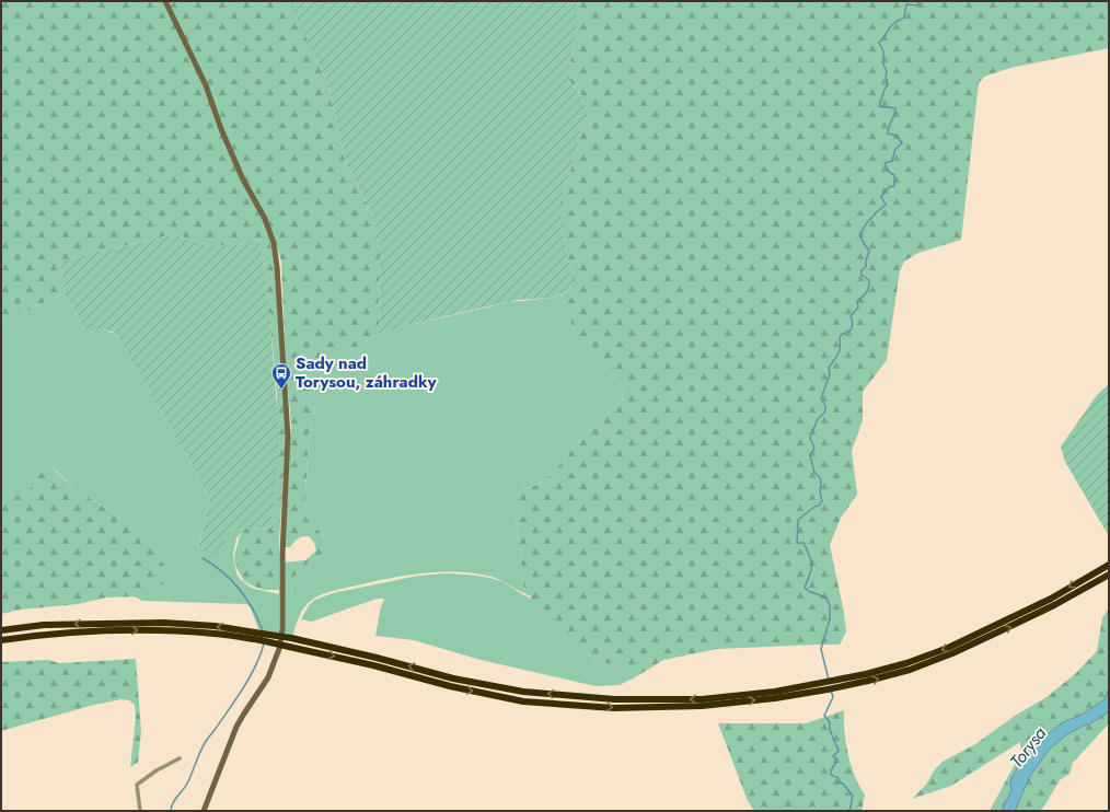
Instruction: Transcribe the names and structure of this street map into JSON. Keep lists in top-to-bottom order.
{
  "water": ["Torysa"],
  "places": {
    "bus stop": ["Sady nad Torysou, záhradky"]
  }
}
